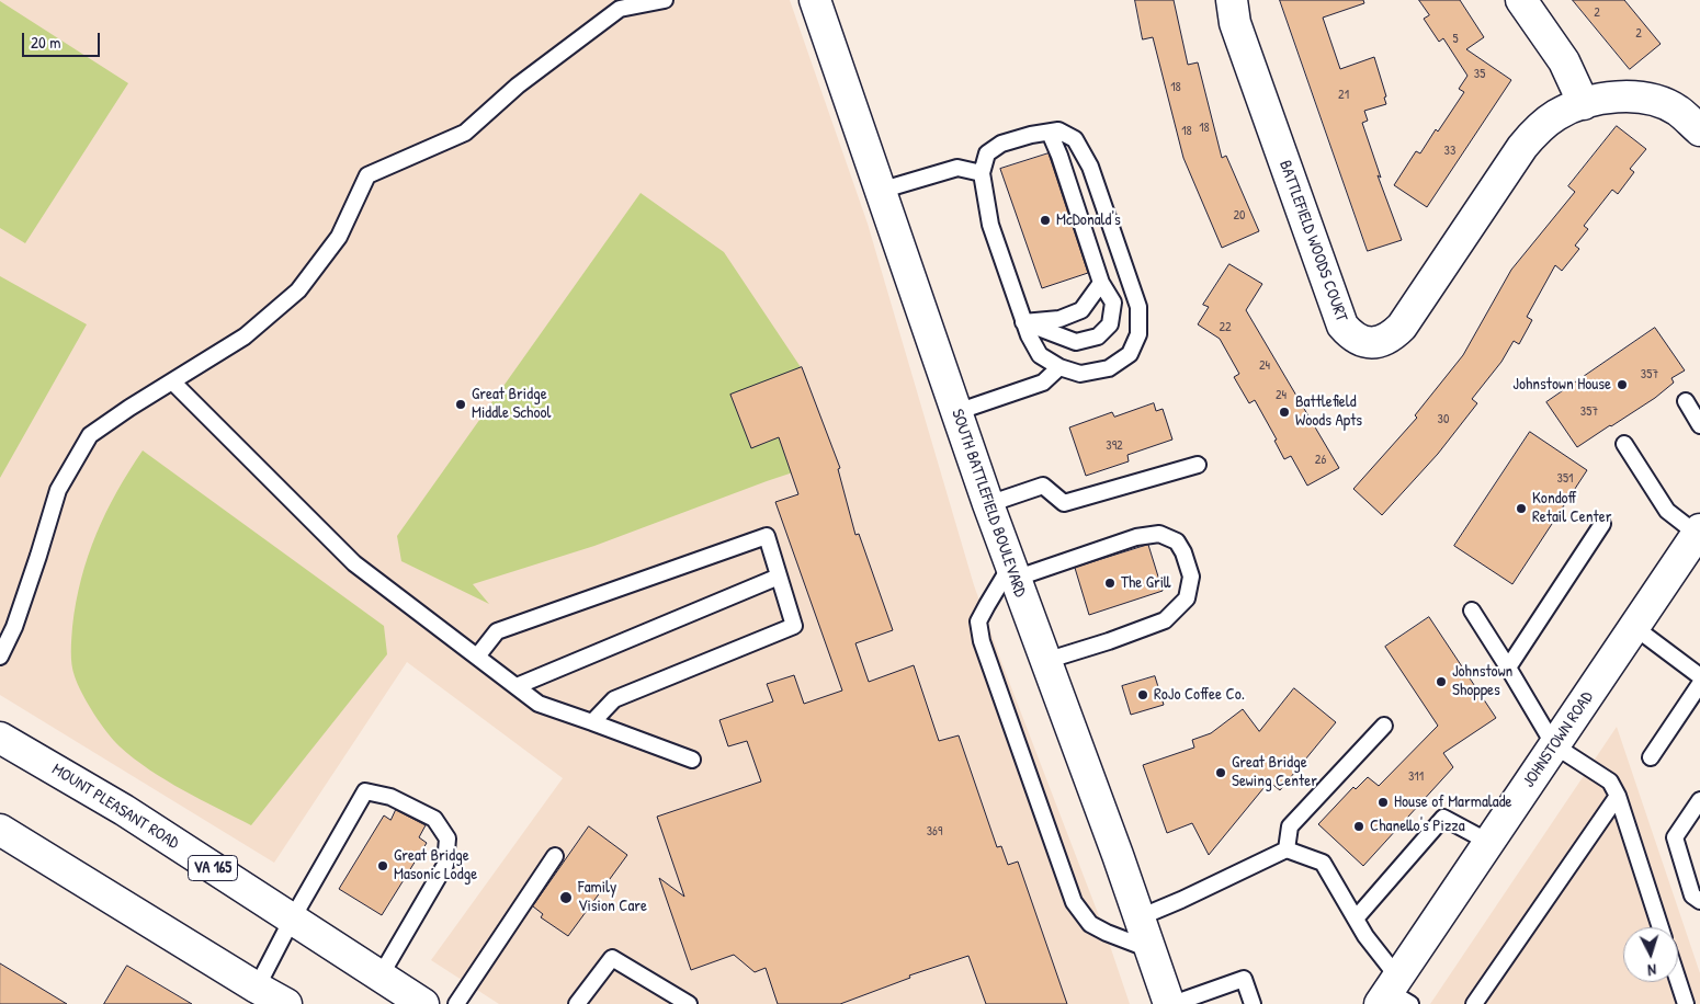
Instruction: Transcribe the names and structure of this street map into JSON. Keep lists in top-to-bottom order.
{
  "streets": {
    "main road": [
      "BATTLEFIELD WOODS COURT",
      "SOUTH BATTLEFIELD BOULEVARD",
      "JOHNSTOWN ROAD",
      "MOUNT PLEASANT ROAD",
      "VA 165"
    ]
  },
  "places": [
    "McDonald's",
    "Johnstown House",
    "Great Bridge Middle School",
    "Battlefield Woods Apts",
    "Kondoff Retail Center",
    "The Grill",
    "Johnstown Shoppes",
    "RoJo Coffee Co.",
    "Great Bridge Sewing Center",
    "House of Marmalade",
    "Chanello's Pizza",
    "Great Bridge Masonic Lodge",
    "Family Vision Care"
  ],
  "house_numbers": [
    "2",
    "2",
    "5",
    "35",
    "18",
    "21",
    "18",
    "18",
    "33",
    "20",
    "22",
    "24",
    "357",
    "24",
    "357",
    "30",
    "392",
    "26",
    "351",
    "311",
    "369"
  ],
  "scale_bar": "20 m",
  "north": "bottom"
}
